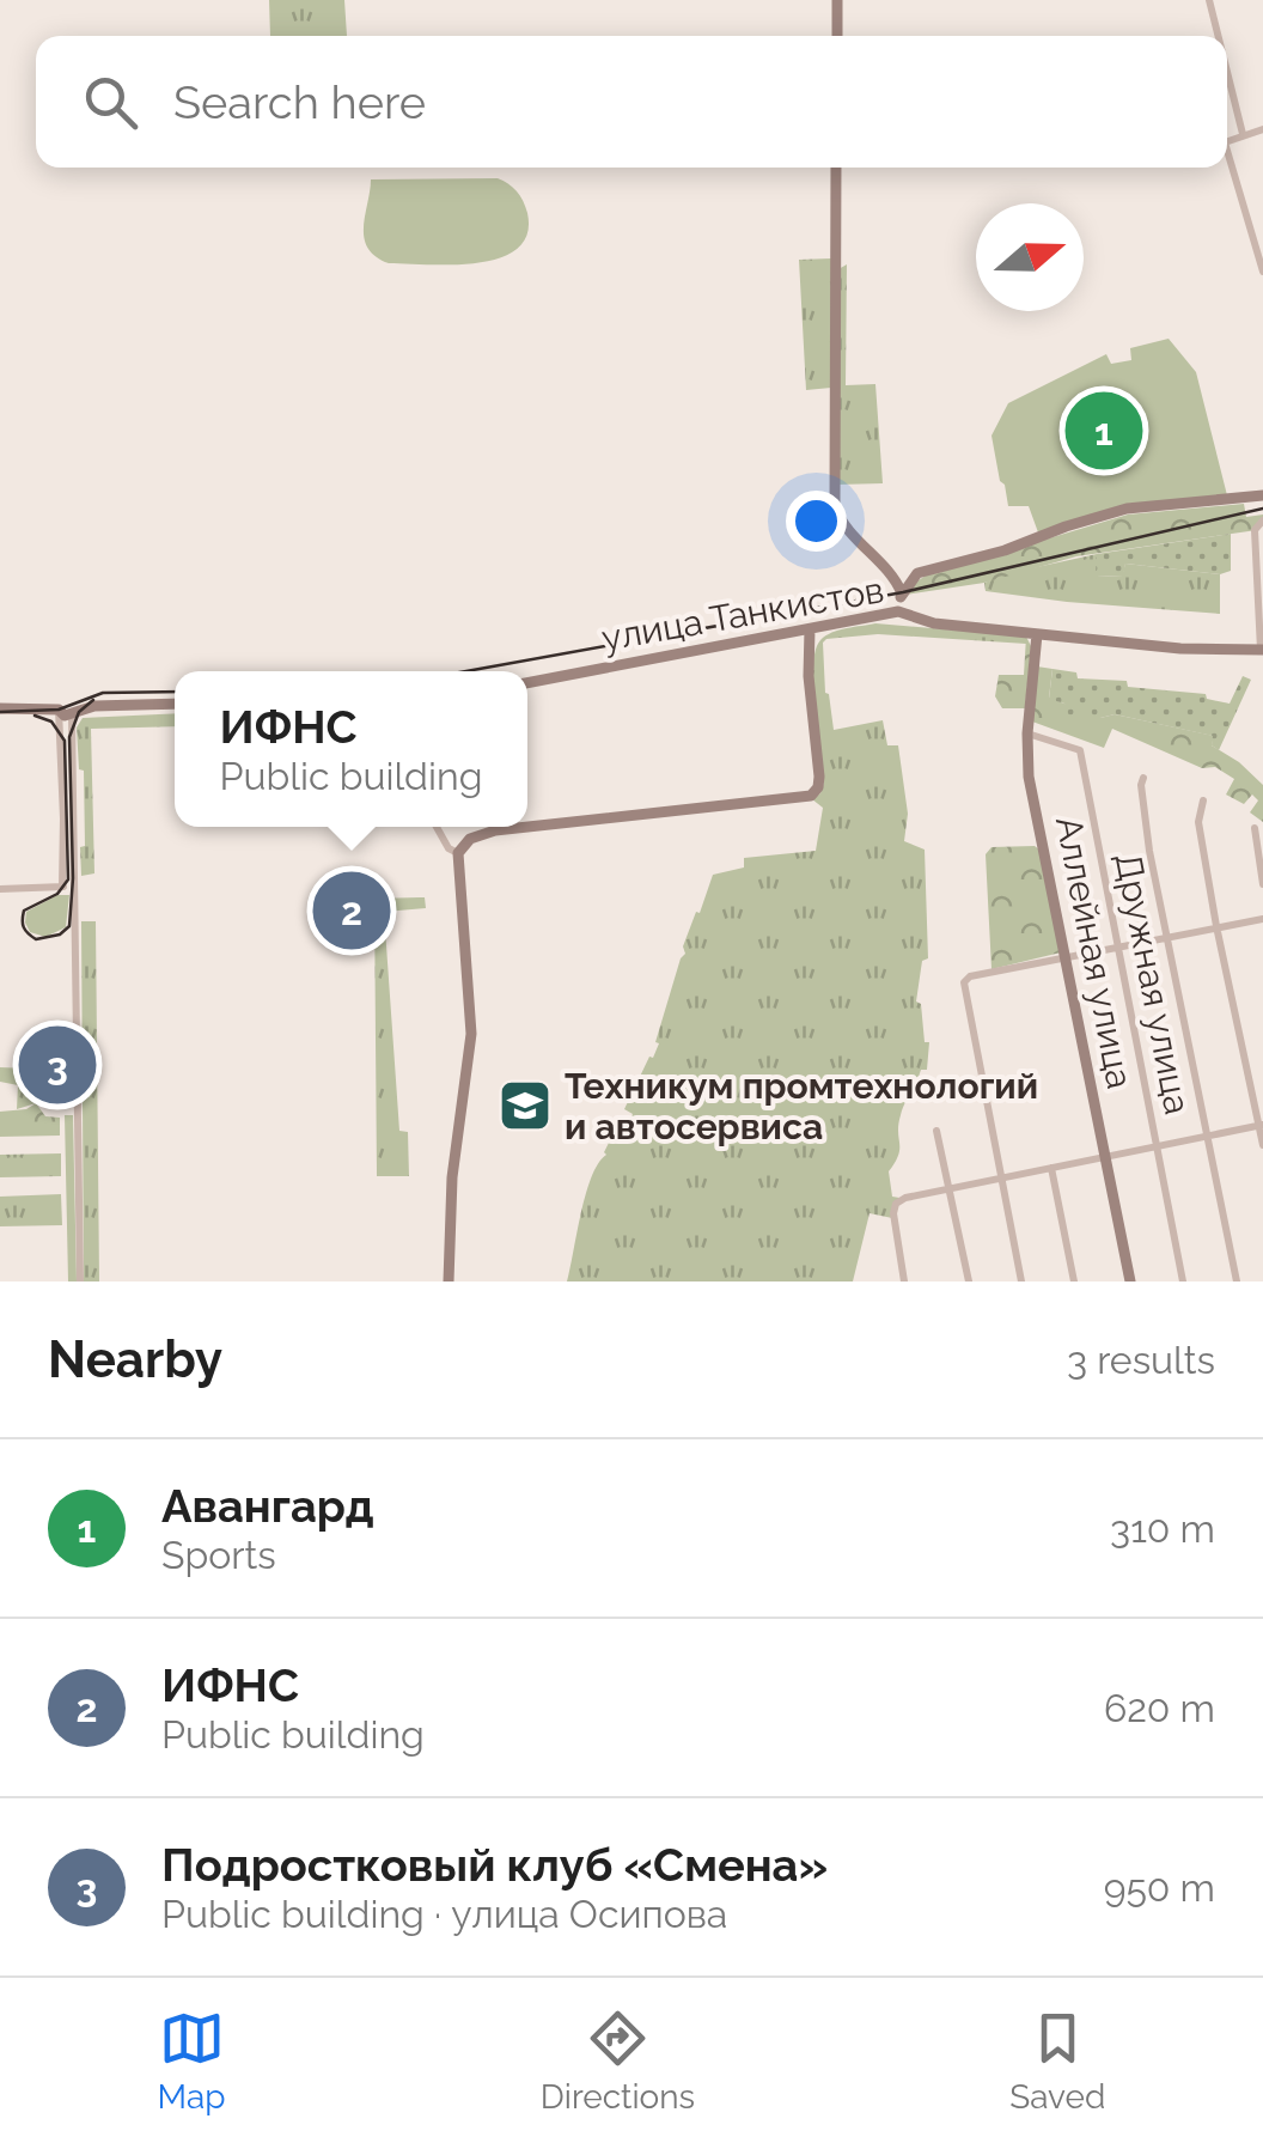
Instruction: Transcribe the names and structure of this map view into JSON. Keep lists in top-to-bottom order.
{
  "streets": {
    "main road": ["улица Танкистов", "Аллейная улица"],
    "street": ["Дружная улица"]
  },
  "crossings": [
    ["улица Танкистов", "Аллейная улица"],
    ["Аллейная улица", "Дружная улица"]
  ],
  "places": {
    "school or university": ["Техникум промтехнологий и автосервиса"]
  },
  "north": "right",
  "page": {
    "search": "Search here",
    "pins": ["1", "2", "3"],
    "popup": ["ИФНС", "Public building"],
    "heading": ["Nearby", "3 results"],
    "list": [
      {
        "mark": "1",
        "name": "Авангард",
        "note": "Sports",
        "value": "310 m"
      },
      {
        "mark": "2",
        "name": "ИФНС",
        "note": "Public building",
        "value": "620 m"
      },
      {
        "mark": "3",
        "name": "Подростковый клуб «Смена»",
        "note": "Public building · улица Осипова",
        "value": "950 m"
      }
    ],
    "nav": ["Map", "Directions", "Saved"]
  }
}
